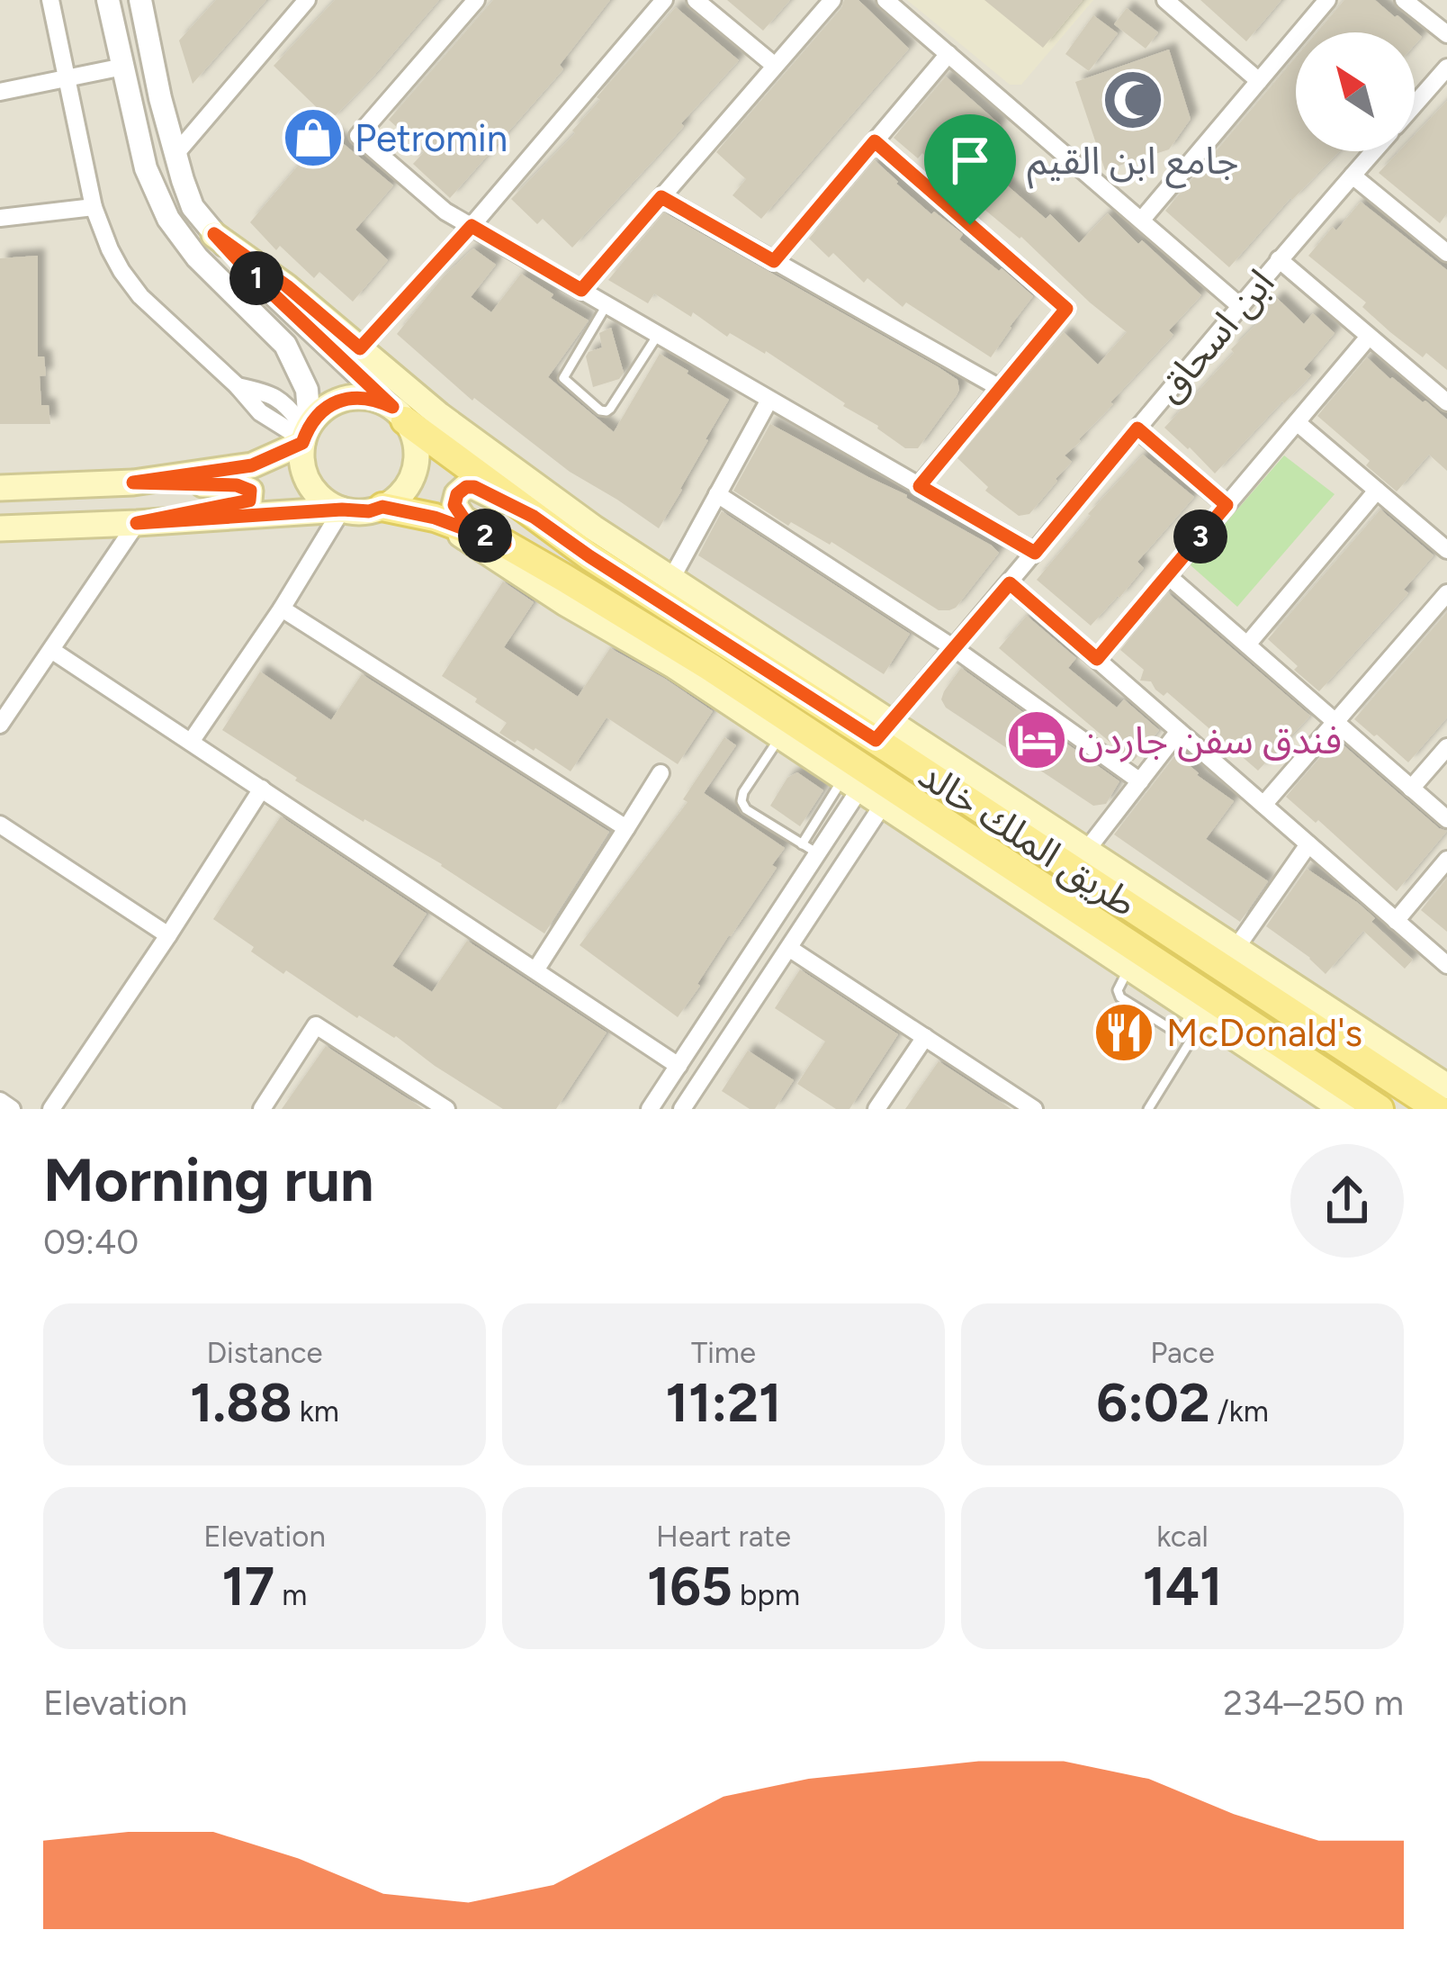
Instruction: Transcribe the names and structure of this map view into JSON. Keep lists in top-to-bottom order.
{
  "streets": {
    "main road": ["طريق الملك خالد"],
    "street": ["ابن اسحاق"]
  },
  "crossings": [
    ["ابن اسحاق", "طريق الملك خالد"]
  ],
  "places": {
    "mosque": ["جامع ابن القيم"],
    "shop": ["Petromin"],
    "hotel": ["فندق سفن جاردن"],
    "restaurant": ["McDonald's"]
  },
  "north": "top left",
  "page": {
    "pins": ["1", "2", "3"],
    "heading": ["Morning run", "09:40"],
    "stats": [
      ["Distance", "1.88 km"],
      ["Time", "11:21"],
      ["Pace", "6:02 /km"],
      ["Elevation", "17 m"],
      ["Heart rate", "165 bpm"],
      ["kcal", "141"]
    ],
    "chart": ["Elevation", "234–250 m"]
  }
}
